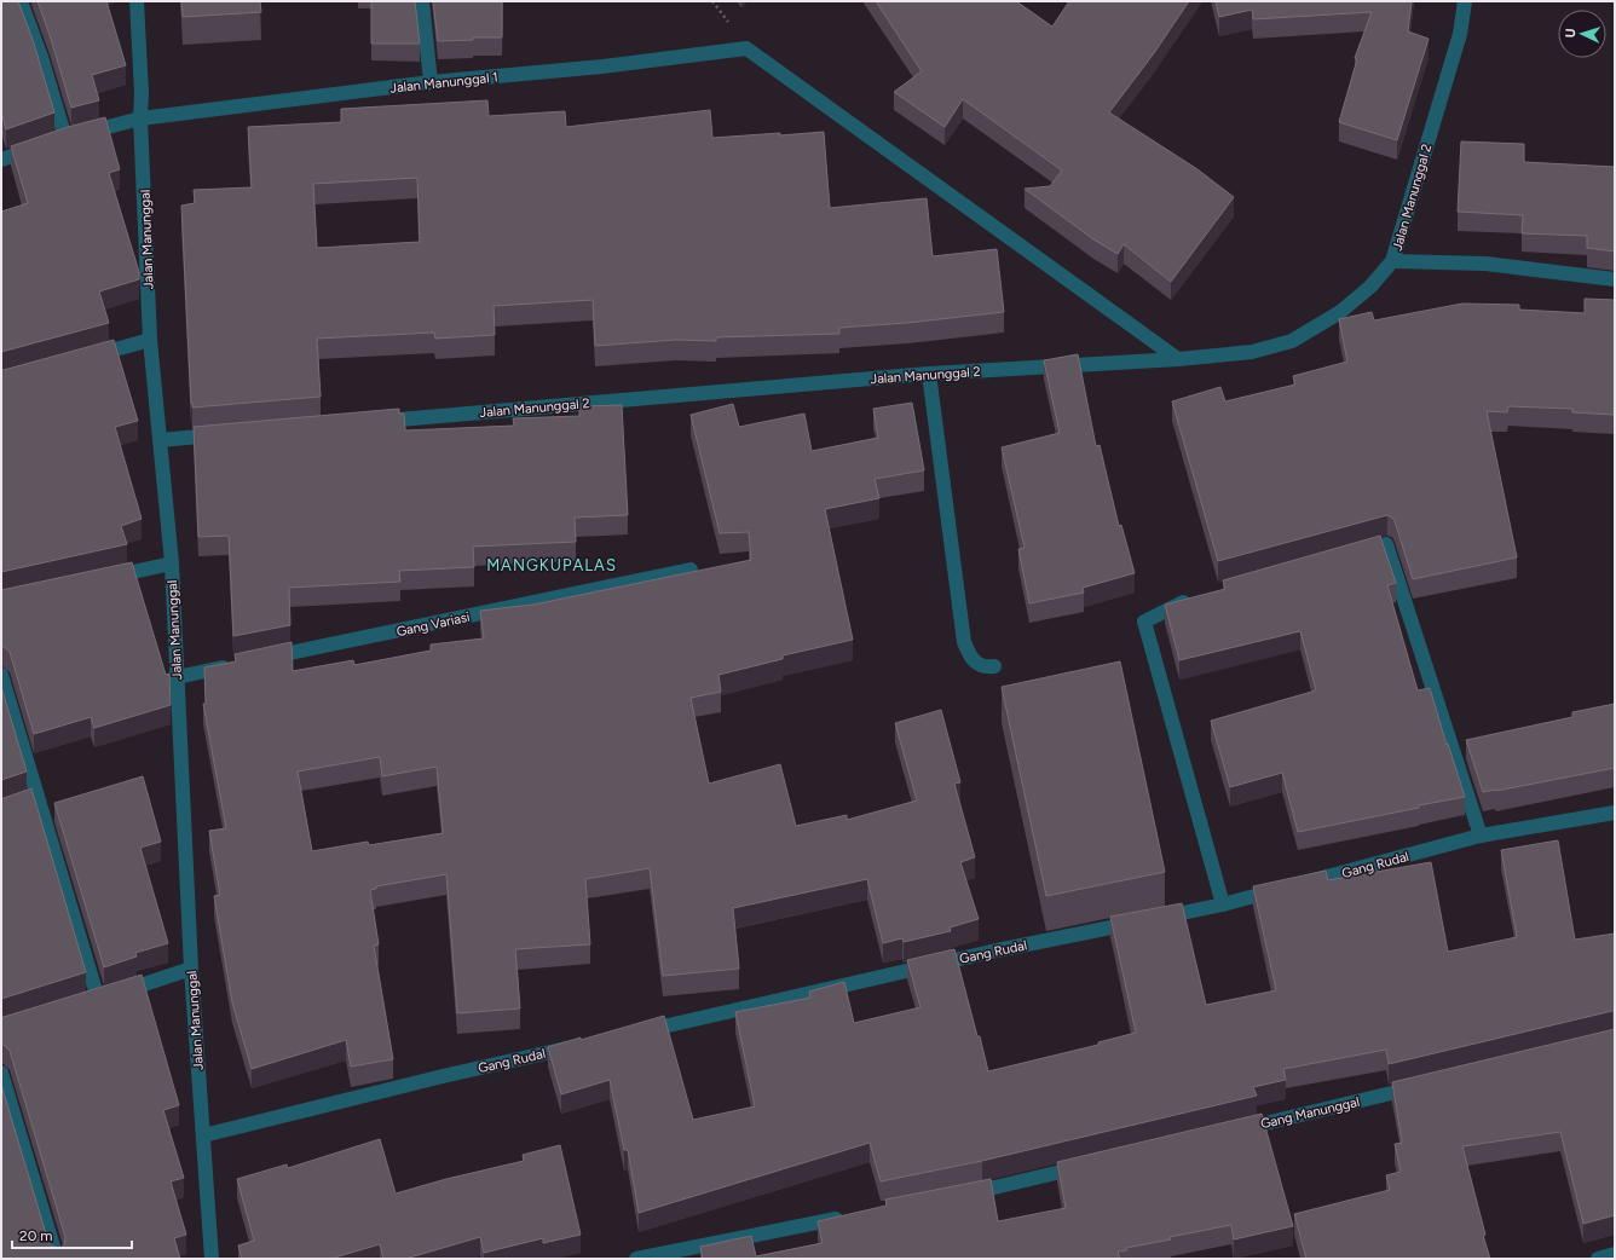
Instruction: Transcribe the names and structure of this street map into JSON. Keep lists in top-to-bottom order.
{
  "streets": {
    "street": [
      "Jalan Manunggal 1",
      "Jalan Manunggal 2",
      "Jalan Manunggal",
      "Gang Variasi",
      "Gang Rudal",
      "Gang Manunggal"
    ]
  },
  "crossings": [
    ["Jalan Manunggal 1", "Jalan Manunggal 2"],
    ["Jalan Manunggal 1", "Jalan Manunggal"],
    ["Jalan Manunggal", "Gang Rudal"]
  ],
  "districts": ["MANGKUPALAS"],
  "scale_bar": "20 m",
  "north": "left"
}
